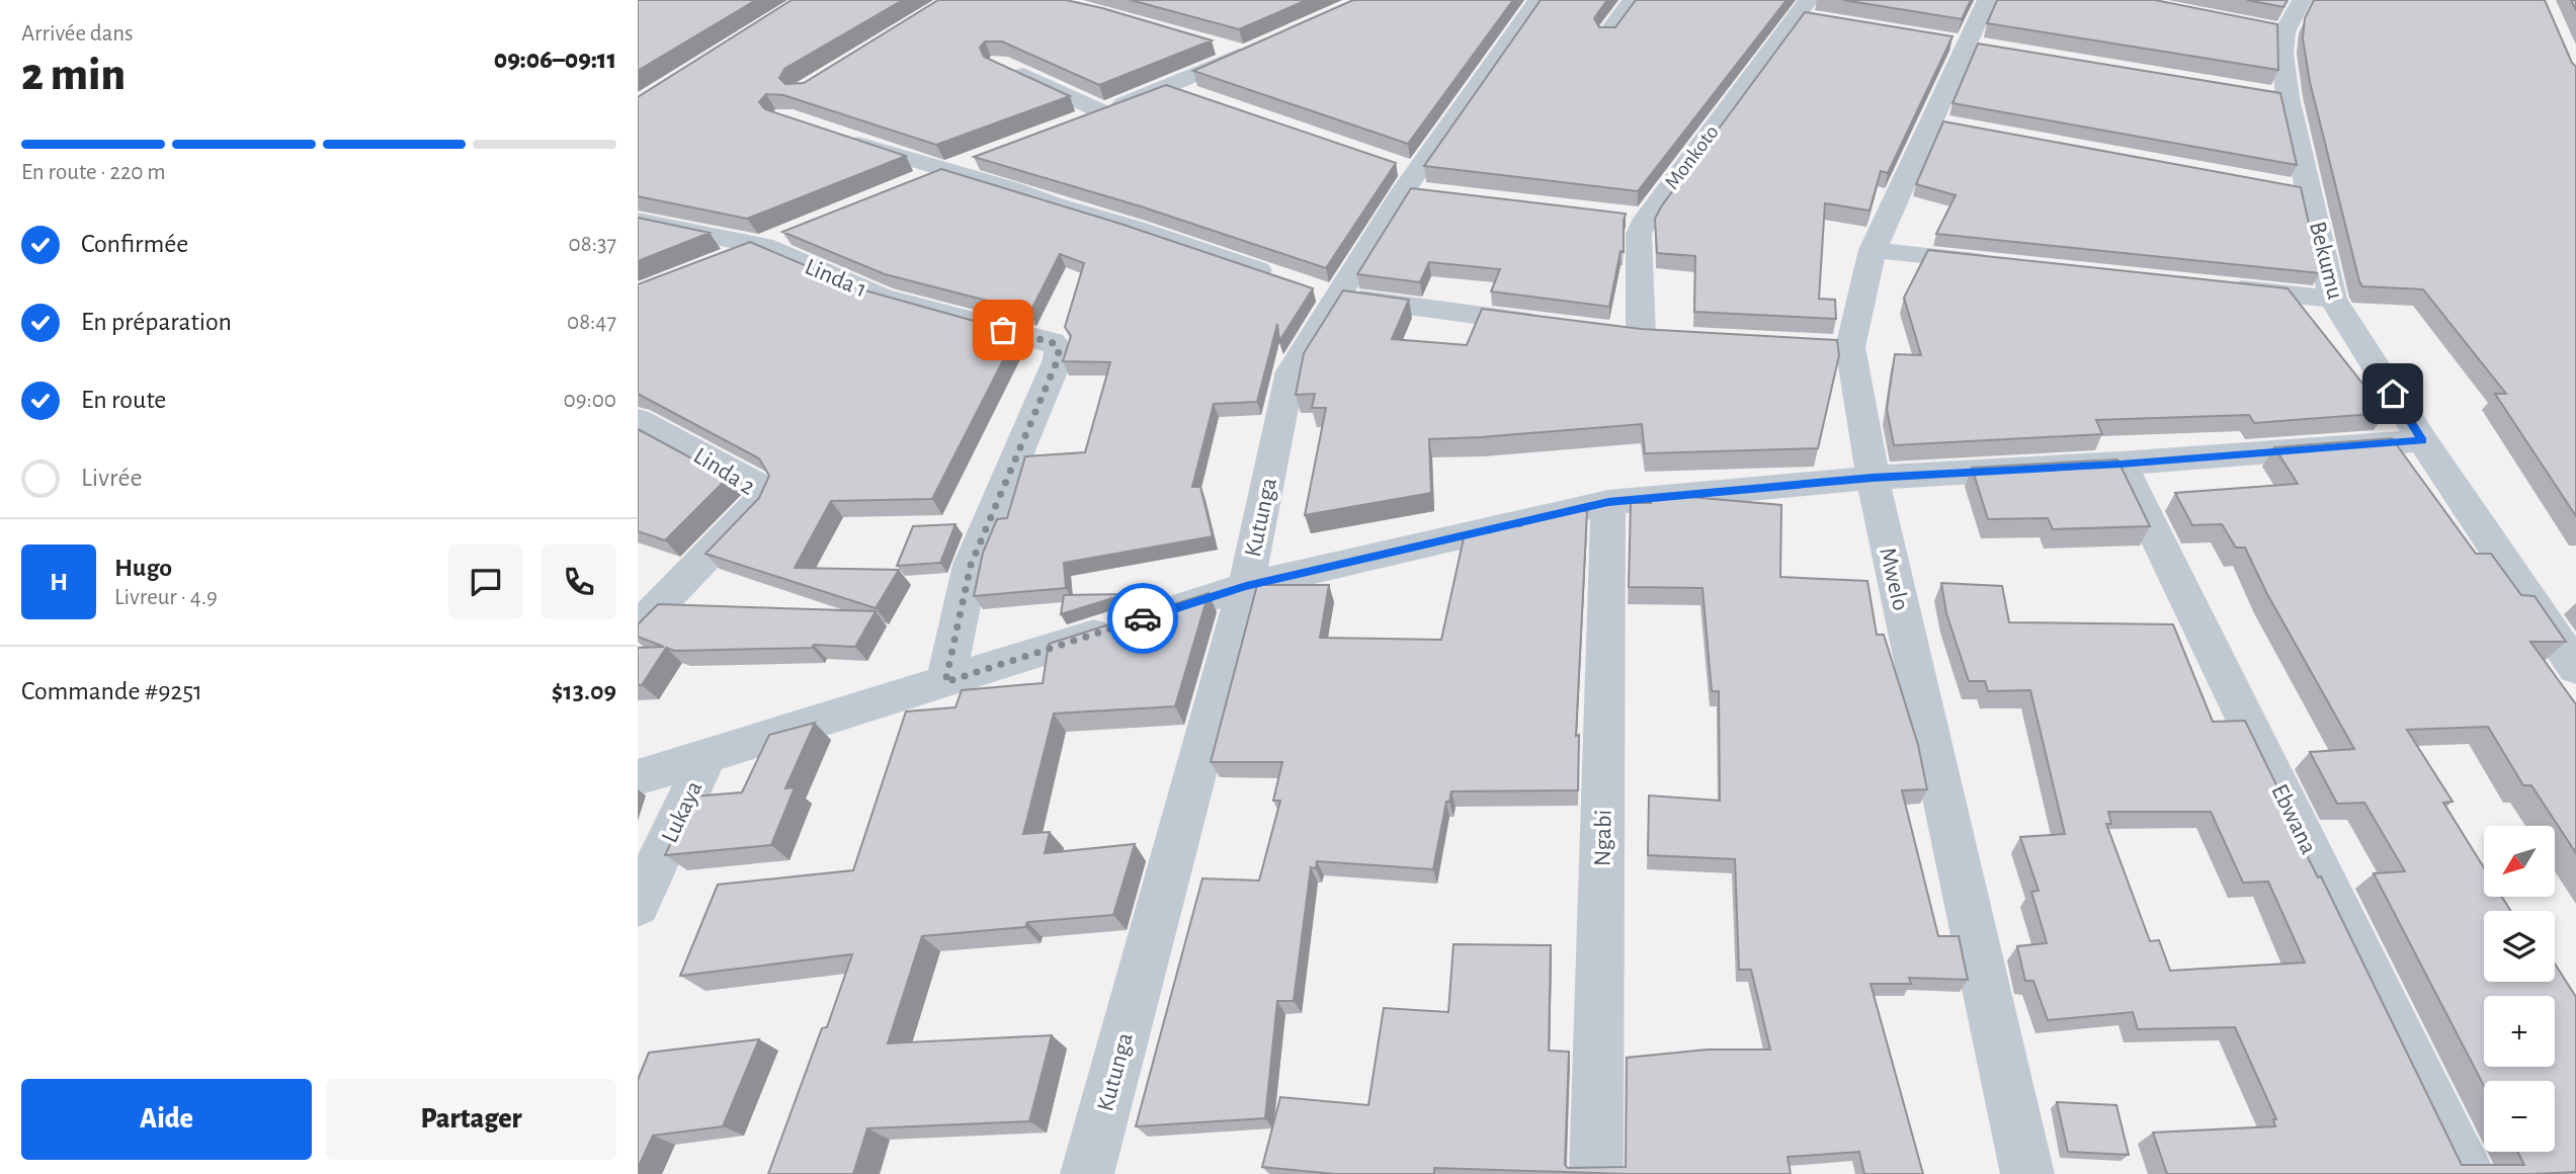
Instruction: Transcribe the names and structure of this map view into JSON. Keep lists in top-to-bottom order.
{
  "streets": {
    "street": [
      "Monkoto",
      "Bekumu",
      "Linda 1",
      "Linda 2",
      "Kutunga",
      "Mwelo",
      "Lukaya",
      "Ebwana",
      "Ngabi"
    ]
  },
  "north": "bottom left",
  "page": {
    "heading": ["2 min", "Arrivée dans", "09:06–09:11"],
    "panel": [
      "Hugo",
      "Livreur · 4.9",
      "Commande #9251",
      "$13.09"
    ],
    "bar": "En route · 220 m",
    "list": [
      ["Confirmée", "08:37"],
      ["En préparation", "08:47"],
      ["En route", "09:00"],
      "Livrée"
    ],
    "round": "H",
    "map_buttons": ["+", "−"],
    "buttons": ["Aide", "Partager"]
  }
}
